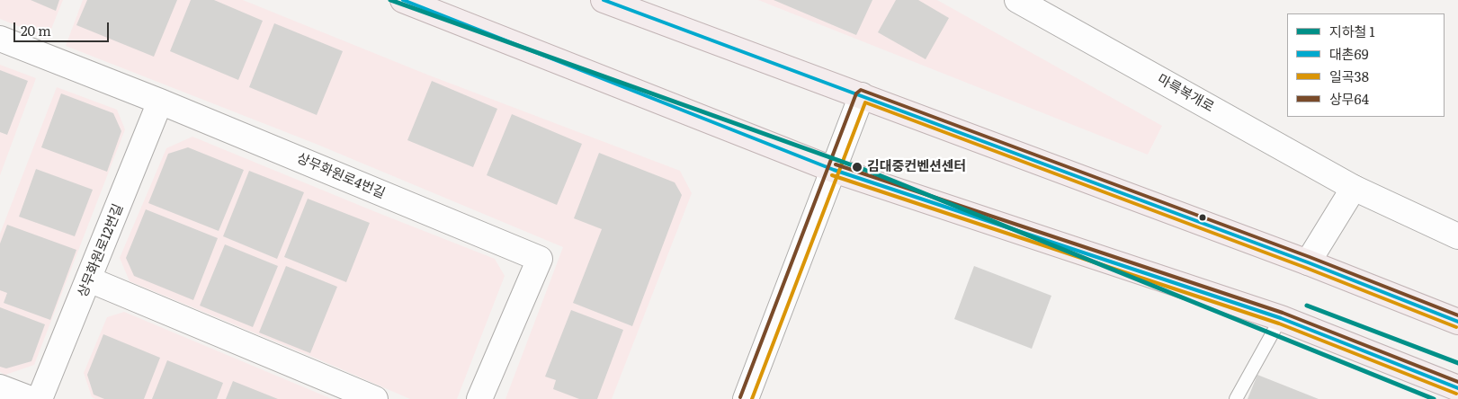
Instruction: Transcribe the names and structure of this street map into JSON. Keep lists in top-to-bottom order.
{
  "streets": {
    "street": ["마륵복개로", "상무화원로4번길", "상무화원로12번길"]
  },
  "crossings": [
    ["상무화원로4번길", "상무화원로12번길"]
  ],
  "places": ["김대중컨벤션센터"],
  "lines": [
    "metro line 1",
    "transit line 대촌69",
    "transit line 상무64",
    "transit line 일곡38"
  ],
  "legend": [
    "지하철 1",
    "대촌69",
    "일곡38",
    "상무64"
  ],
  "scale_bar": "20 m"
}
